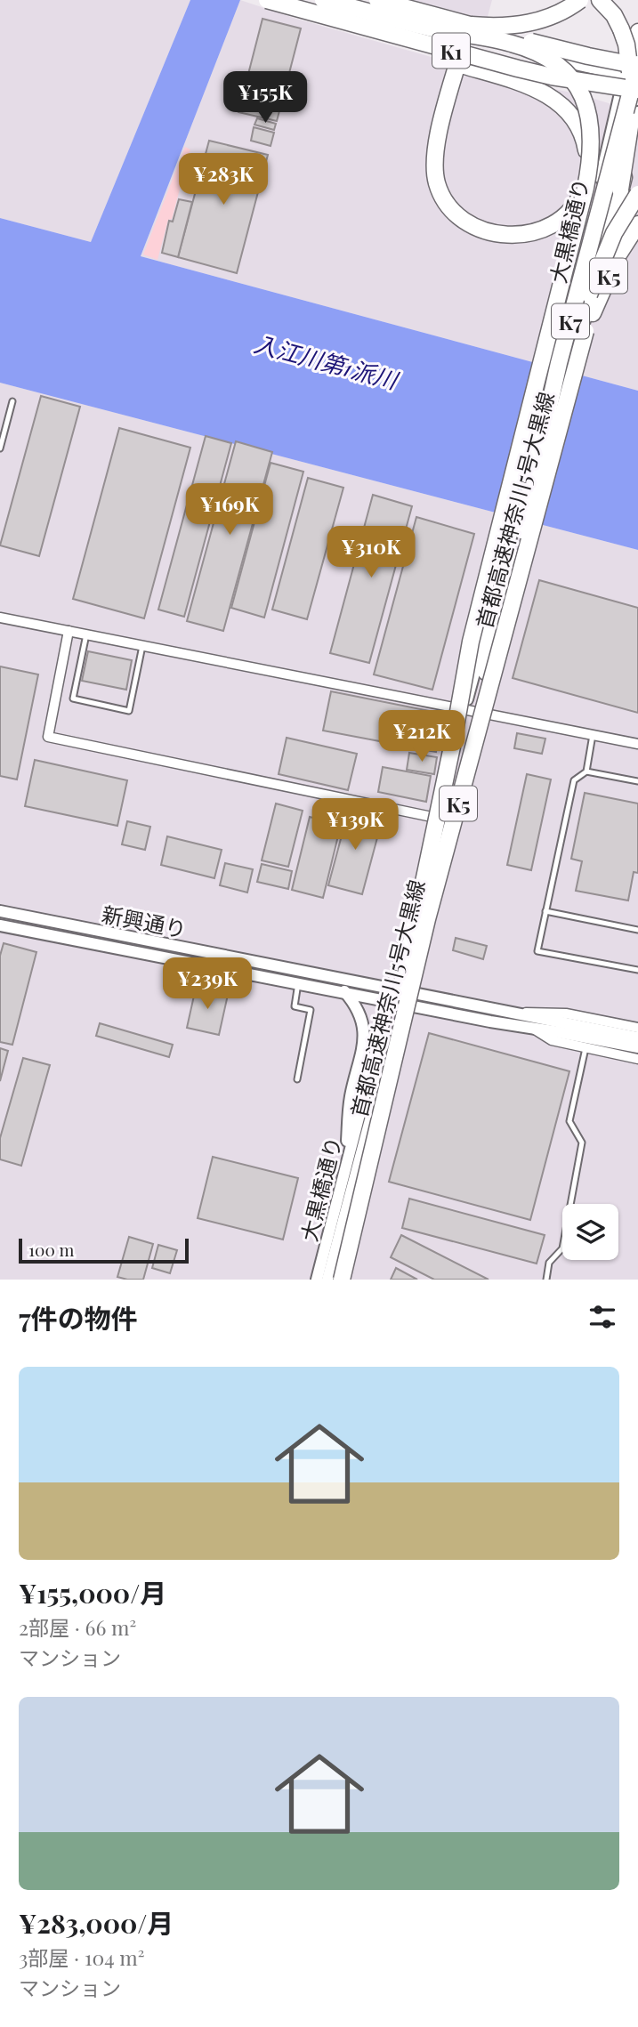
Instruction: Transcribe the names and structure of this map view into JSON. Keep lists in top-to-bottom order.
{
  "streets": {
    "highway": [
      "K1",
      "K5",
      "K7",
      "首都高速神奈川5号大黒線"
    ],
    "street": ["大黒橋通り", "新興通り"]
  },
  "crossings": [
    ["K1", "K7"],
    ["大黒橋通り", "首都高速神奈川5号大黒線"],
    ["大黒橋通り", "新興通り"],
    ["K5", "K7"],
    ["K5", "首都高速神奈川5号大黒線"],
    ["K7", "首都高速神奈川5号大黒線"],
    ["首都高速神奈川5号大黒線", "新興通り"]
  ],
  "water": ["入江川第1派川"],
  "scale_bar": "100 m",
  "page": {
    "price": [
      "¥155K",
      "¥283K",
      "¥169K",
      "¥310K",
      "¥212K",
      "¥139K",
      "¥239K"
    ],
    "scale": "100 m",
    "heading": "7件の物件",
    "list": [
      {
        "name": "¥155,000/月",
        "note": "2部屋 · 66 m² · マンション"
      },
      {
        "name": "¥283,000/月",
        "note": "3部屋 · 104 m² · マンション"
      }
    ]
  }
}
